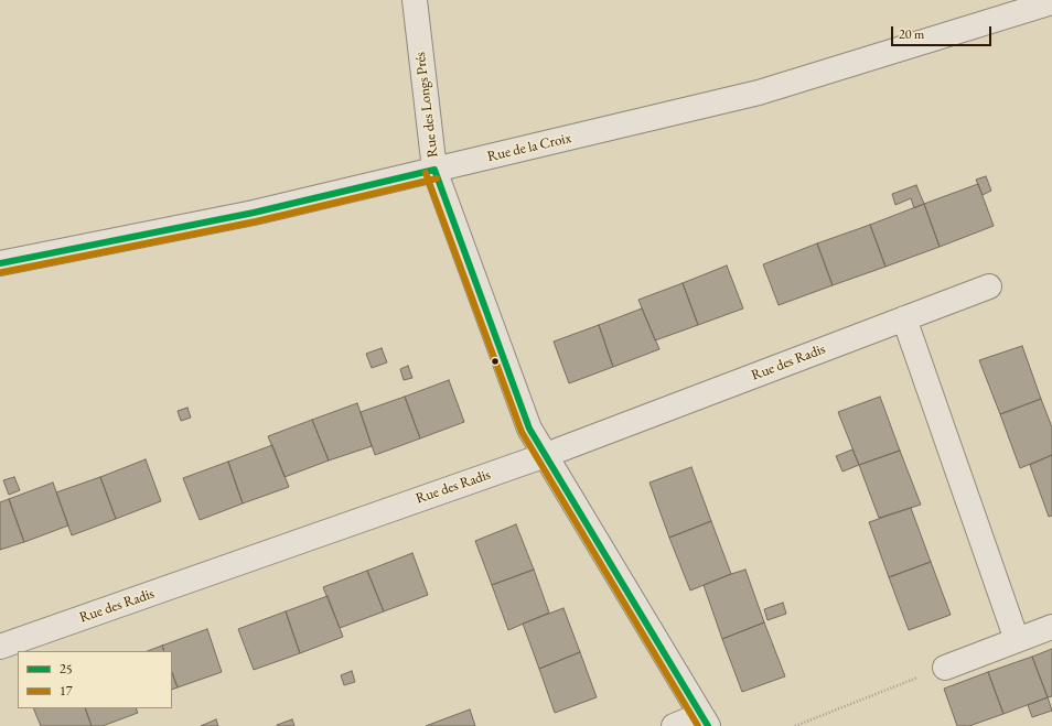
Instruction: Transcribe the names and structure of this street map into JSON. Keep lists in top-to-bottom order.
{
  "streets": {
    "street": ["Rue des Longs Prés", "Rue de la Croix", "Rue des Radis"]
  },
  "crossings": [
    ["Rue des Longs Prés", "Rue de la Croix"],
    ["Rue des Longs Prés", "Rue des Radis"]
  ],
  "lines": ["transit line 25", "transit line 17"],
  "legend": ["25", "17"],
  "scale_bar": "20 m"
}
